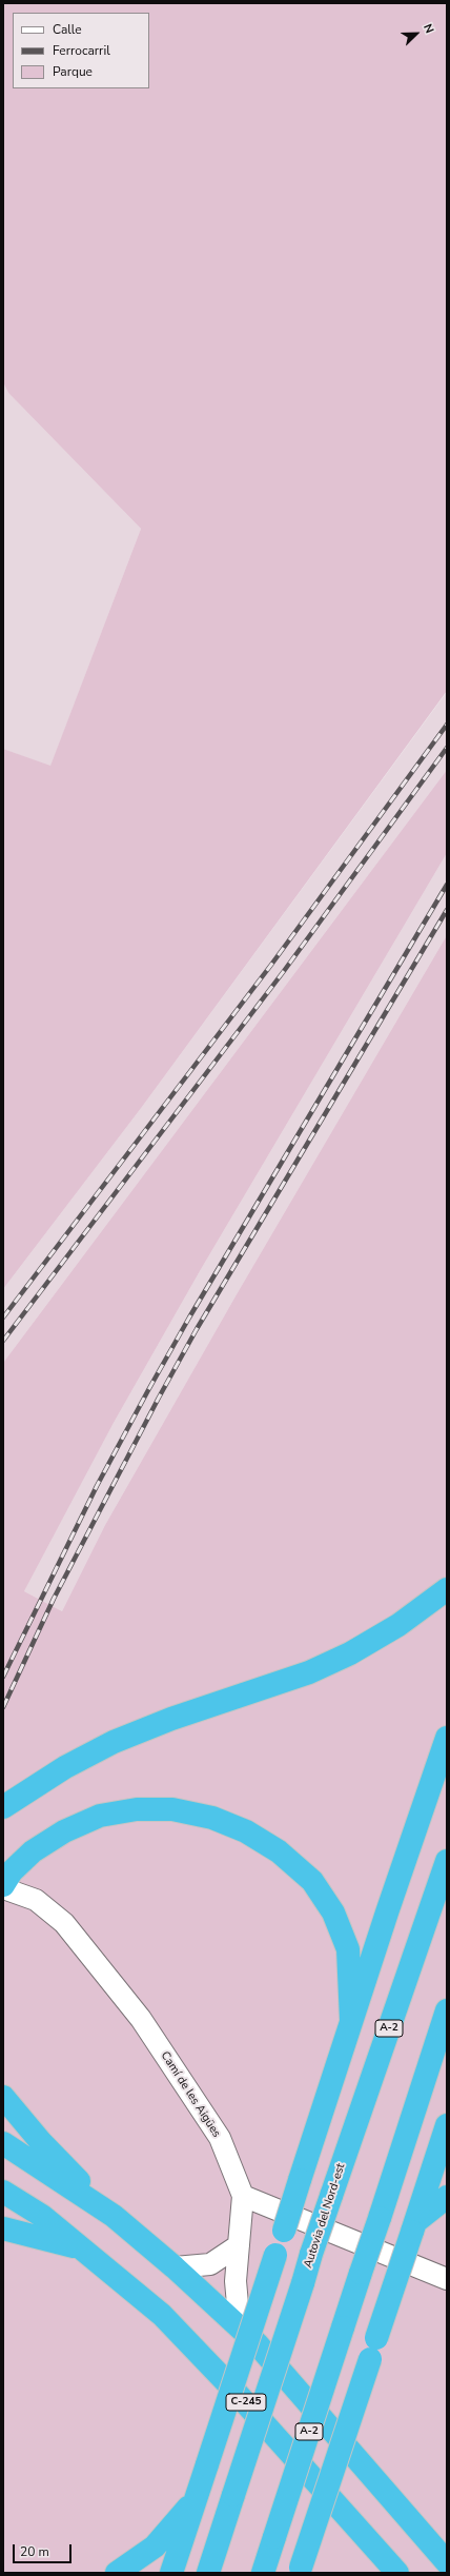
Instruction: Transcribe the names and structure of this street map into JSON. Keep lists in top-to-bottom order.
{
  "streets": {
    "highway": ["A-2", "Autovia del Nord-est", "C-245"],
    "street": ["Camí de les Aigües"]
  },
  "legend": ["Calle", "Ferrocarril", "Parque"],
  "scale_bar": "20 m",
  "north": "top right"
}
